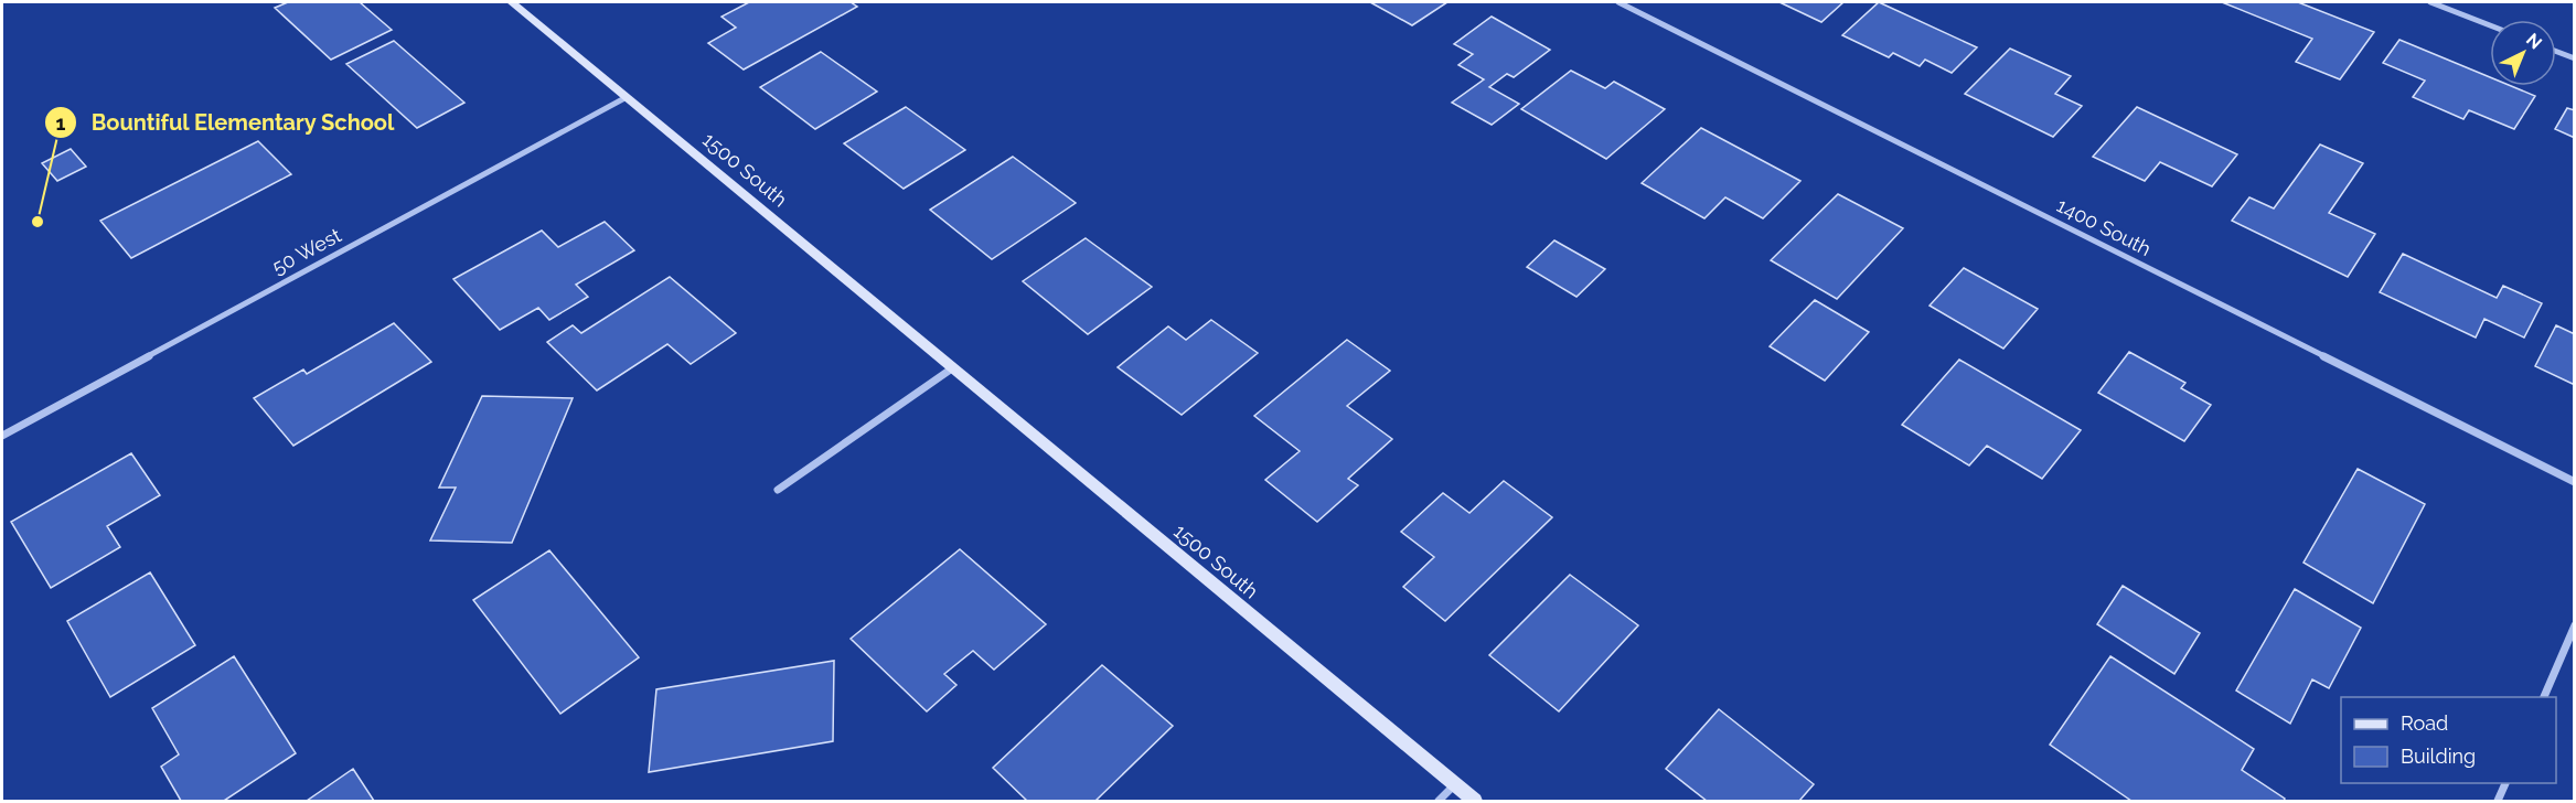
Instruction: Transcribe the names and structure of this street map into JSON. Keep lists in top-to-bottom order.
{
  "streets": {
    "street": ["1500 South", "1400 South", "50 West"]
  },
  "crossings": [
    ["1500 South", "50 West"]
  ],
  "places": ["Bountiful Elementary School"],
  "legend": ["Road", "Building"],
  "north": "top right"
}
